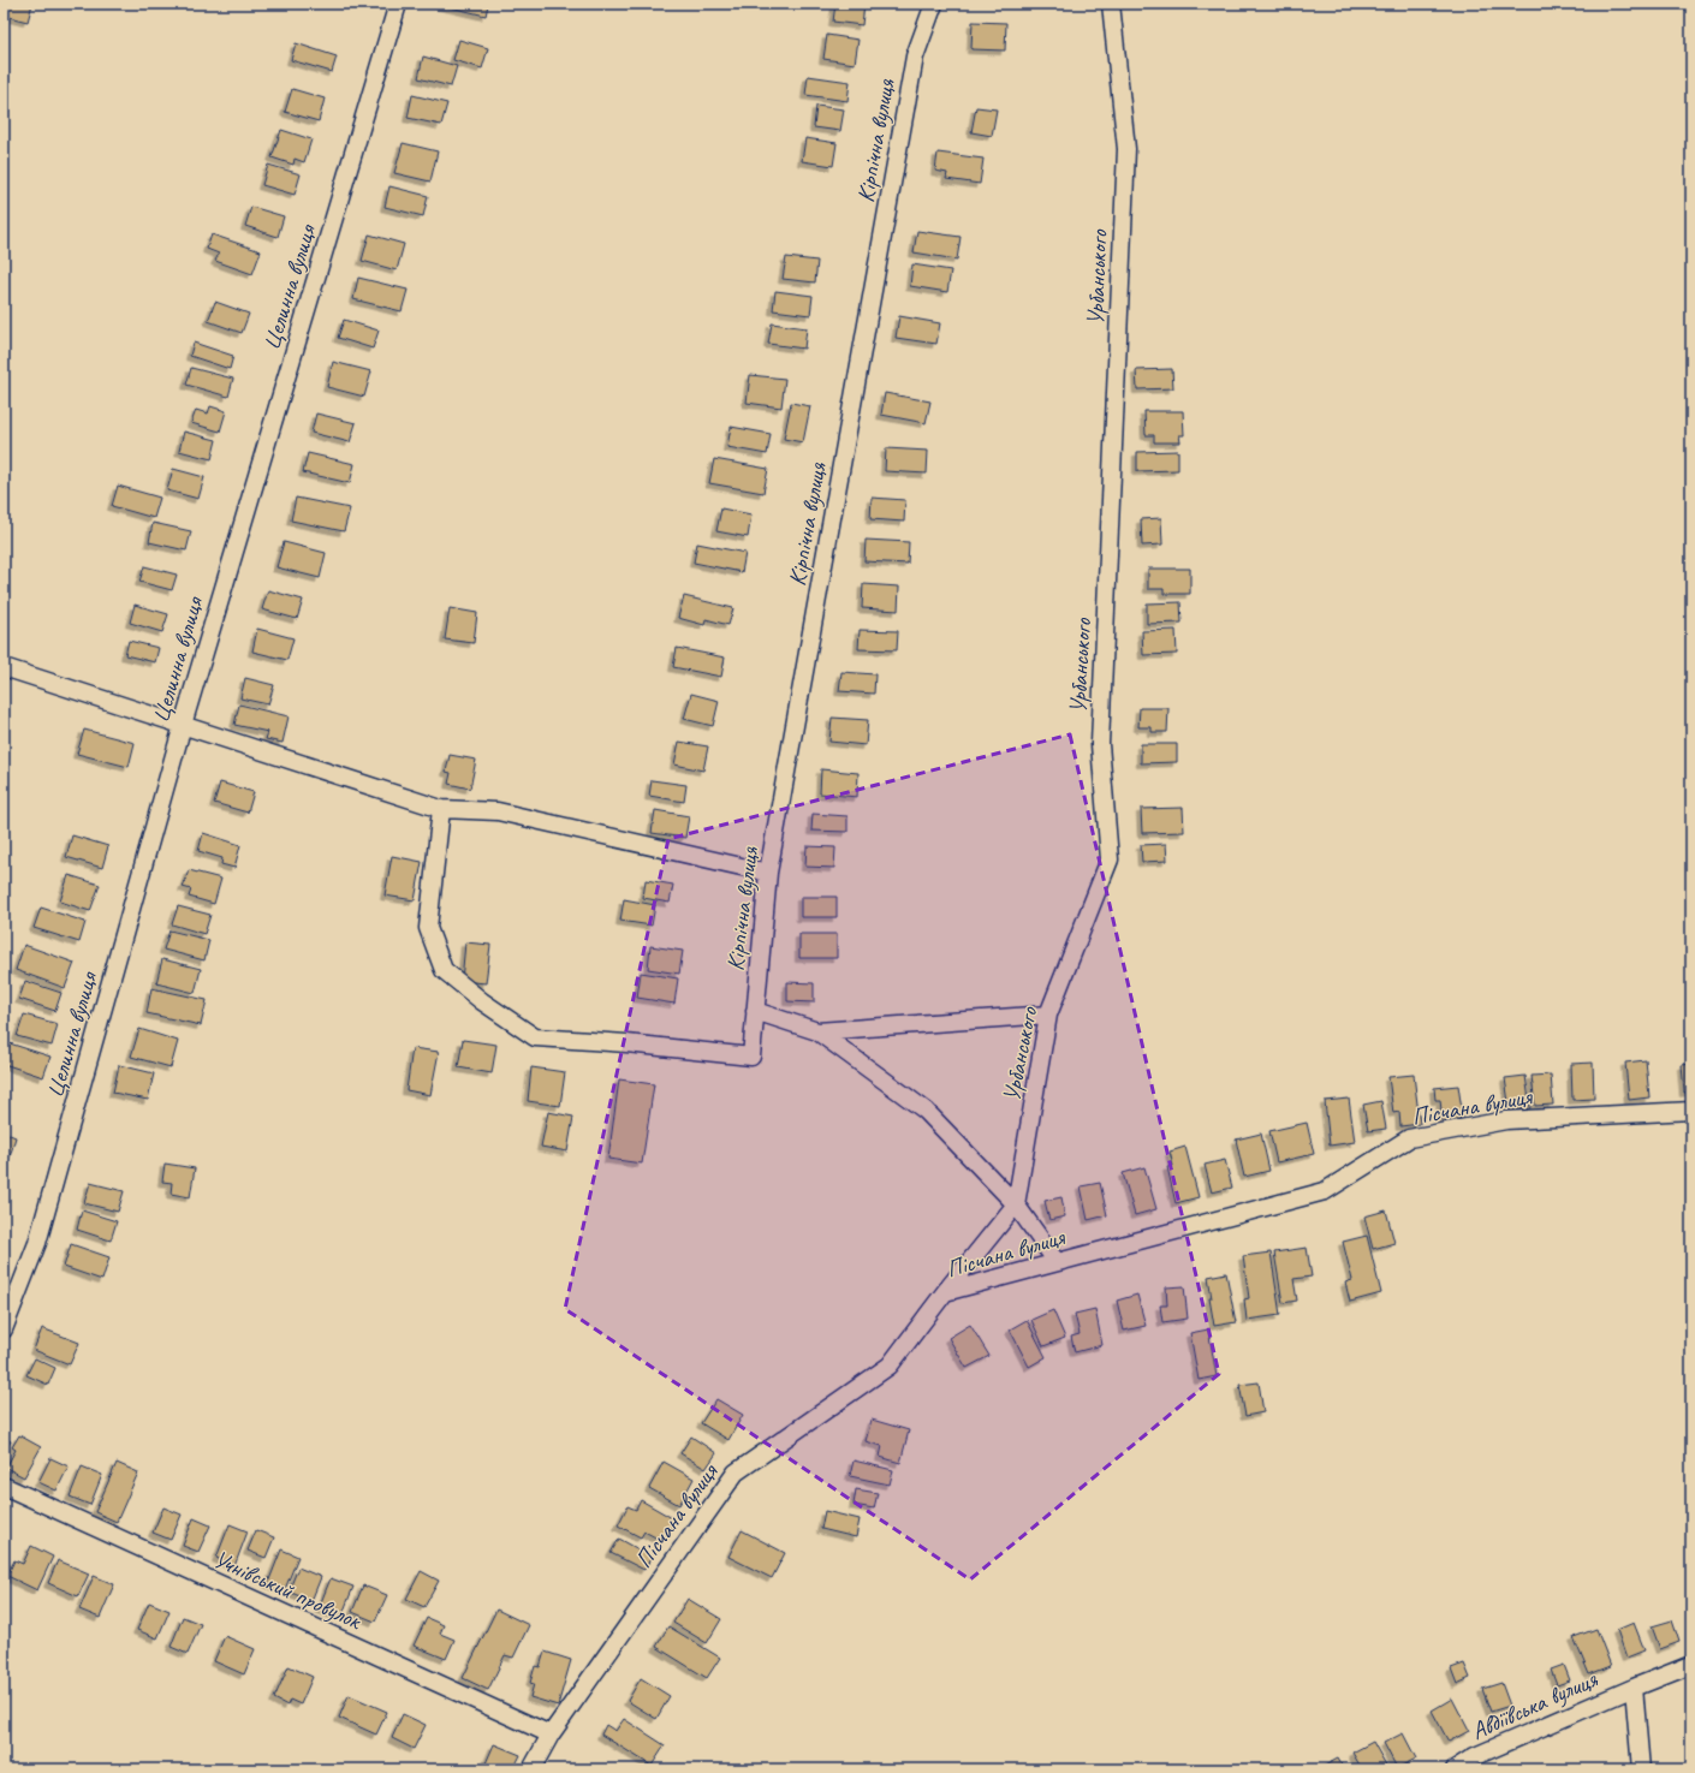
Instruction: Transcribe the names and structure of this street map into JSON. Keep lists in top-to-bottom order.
{
  "streets": {
    "street": [
      "Кiрпiчна вулиця",
      "Урбанського",
      "Целинна вулиця",
      "Пiсчана вулиця",
      "Учнівський провулок",
      "Авдіївська вулиця"
    ]
  },
  "crossings": [
    ["Урбанського", "Пiсчана вулиця"],
    ["Пiсчана вулиця", "Учнівський провулок"]
  ]
}
